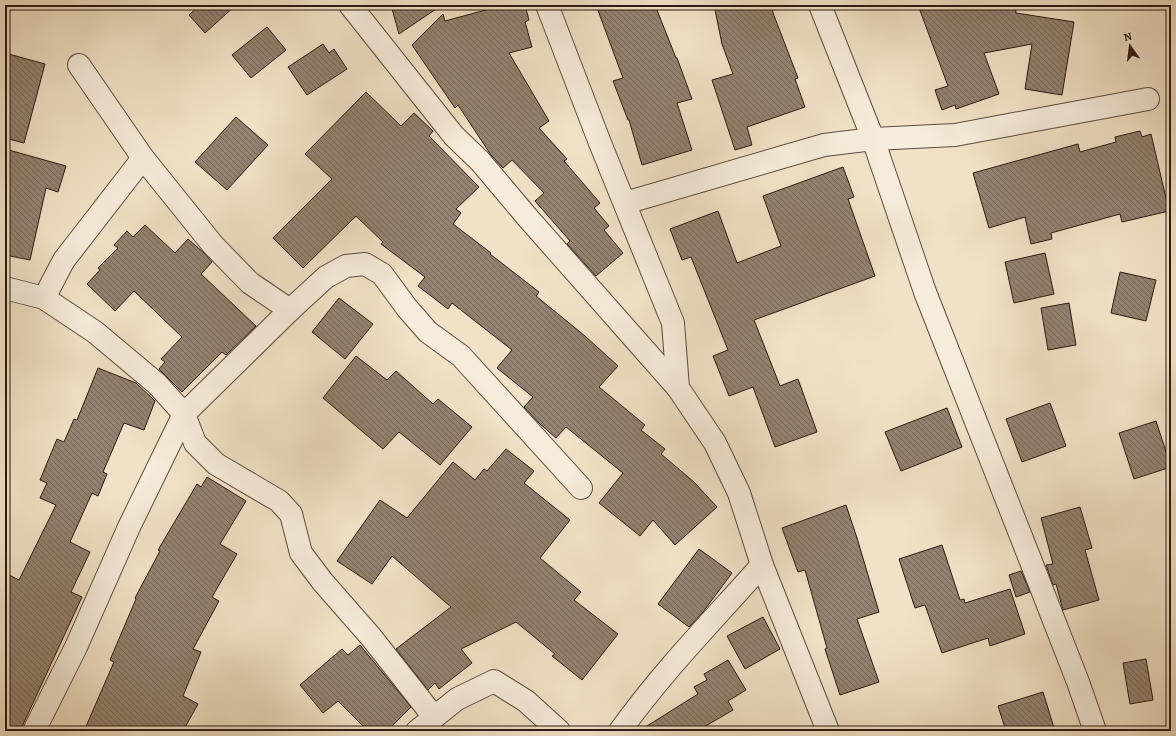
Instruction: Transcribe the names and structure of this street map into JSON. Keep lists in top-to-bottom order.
{
  "north": "top"
}
